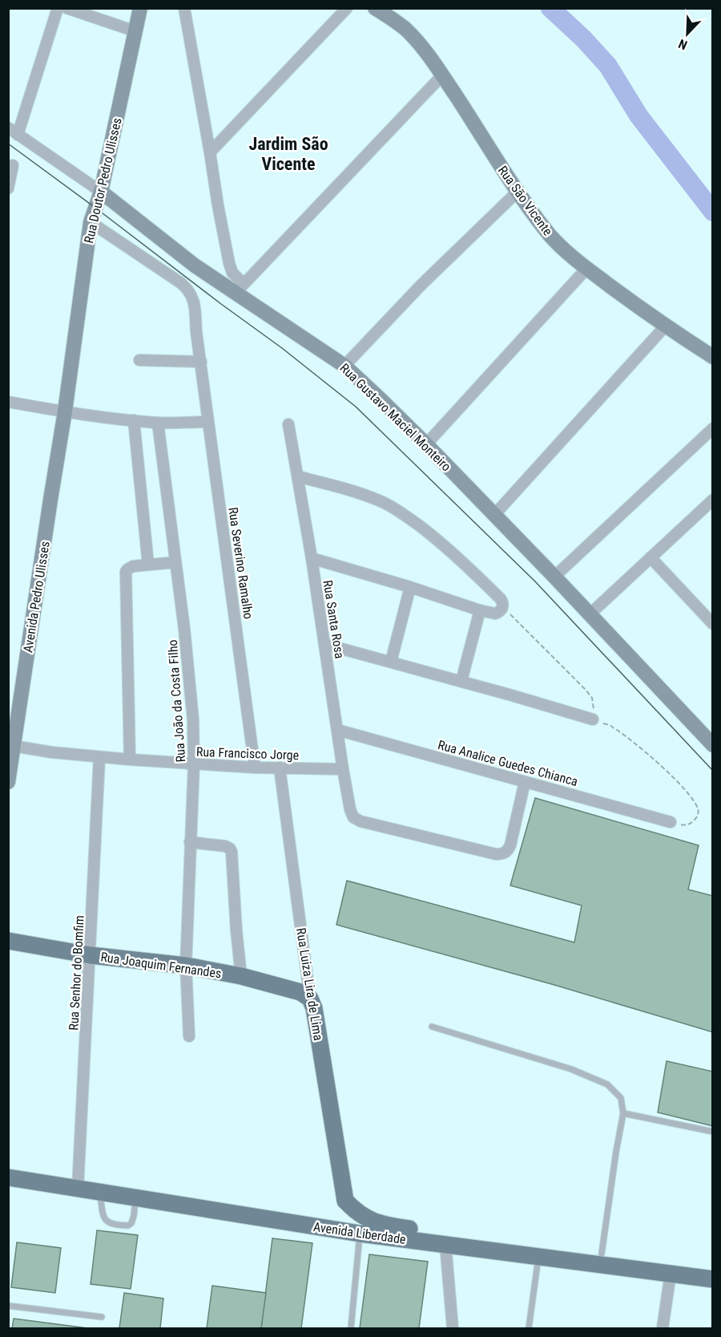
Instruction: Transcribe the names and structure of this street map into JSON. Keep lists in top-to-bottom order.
{
  "streets": {
    "main road": ["Rua Joaquim Fernandes", "Rua Luiza Lira de Lima", "Avenida Liberdade"],
    "street": [
      "Rua Doutor Pedro Ulisses",
      "Rua São Vicente",
      "Rua Gustavo Maciel Monteiro",
      "Rua Severino Ramalho",
      "Avenida Pedro Ulisses",
      "Rua Santa Rosa",
      "Rua João da Costa Filho",
      "Rua Francisco Jorge",
      "Rua Analice Guedes Chianca",
      "Rua Senhor do Bomfim"
    ]
  },
  "crossings": [
    ["Rua Doutor Pedro Ulisses", "Rua Gustavo Maciel Monteiro"],
    ["Rua Doutor Pedro Ulisses", "Rua Severino Ramalho"],
    ["Rua Doutor Pedro Ulisses", "Avenida Pedro Ulisses"],
    ["Rua Severino Ramalho", "Rua Francisco Jorge"],
    ["Avenida Pedro Ulisses", "Rua Francisco Jorge"],
    ["Rua Santa Rosa", "Rua Francisco Jorge"],
    ["Rua Santa Rosa", "Rua Analice Guedes Chianca"],
    ["Rua João da Costa Filho", "Rua Francisco Jorge"],
    ["Rua João da Costa Filho", "Rua Joaquim Fernandes"],
    ["Rua Francisco Jorge", "Rua Senhor do Bomfim"],
    ["Rua Francisco Jorge", "Rua Luiza Lira de Lima"],
    ["Rua Joaquim Fernandes", "Rua Senhor do Bomfim"],
    ["Rua Joaquim Fernandes", "Rua Luiza Lira de Lima"],
    ["Rua Senhor do Bomfim", "Avenida Liberdade"],
    ["Rua Luiza Lira de Lima", "Avenida Liberdade"]
  ],
  "districts": ["Jardim São Vicente"],
  "north": "bottom left"
}
